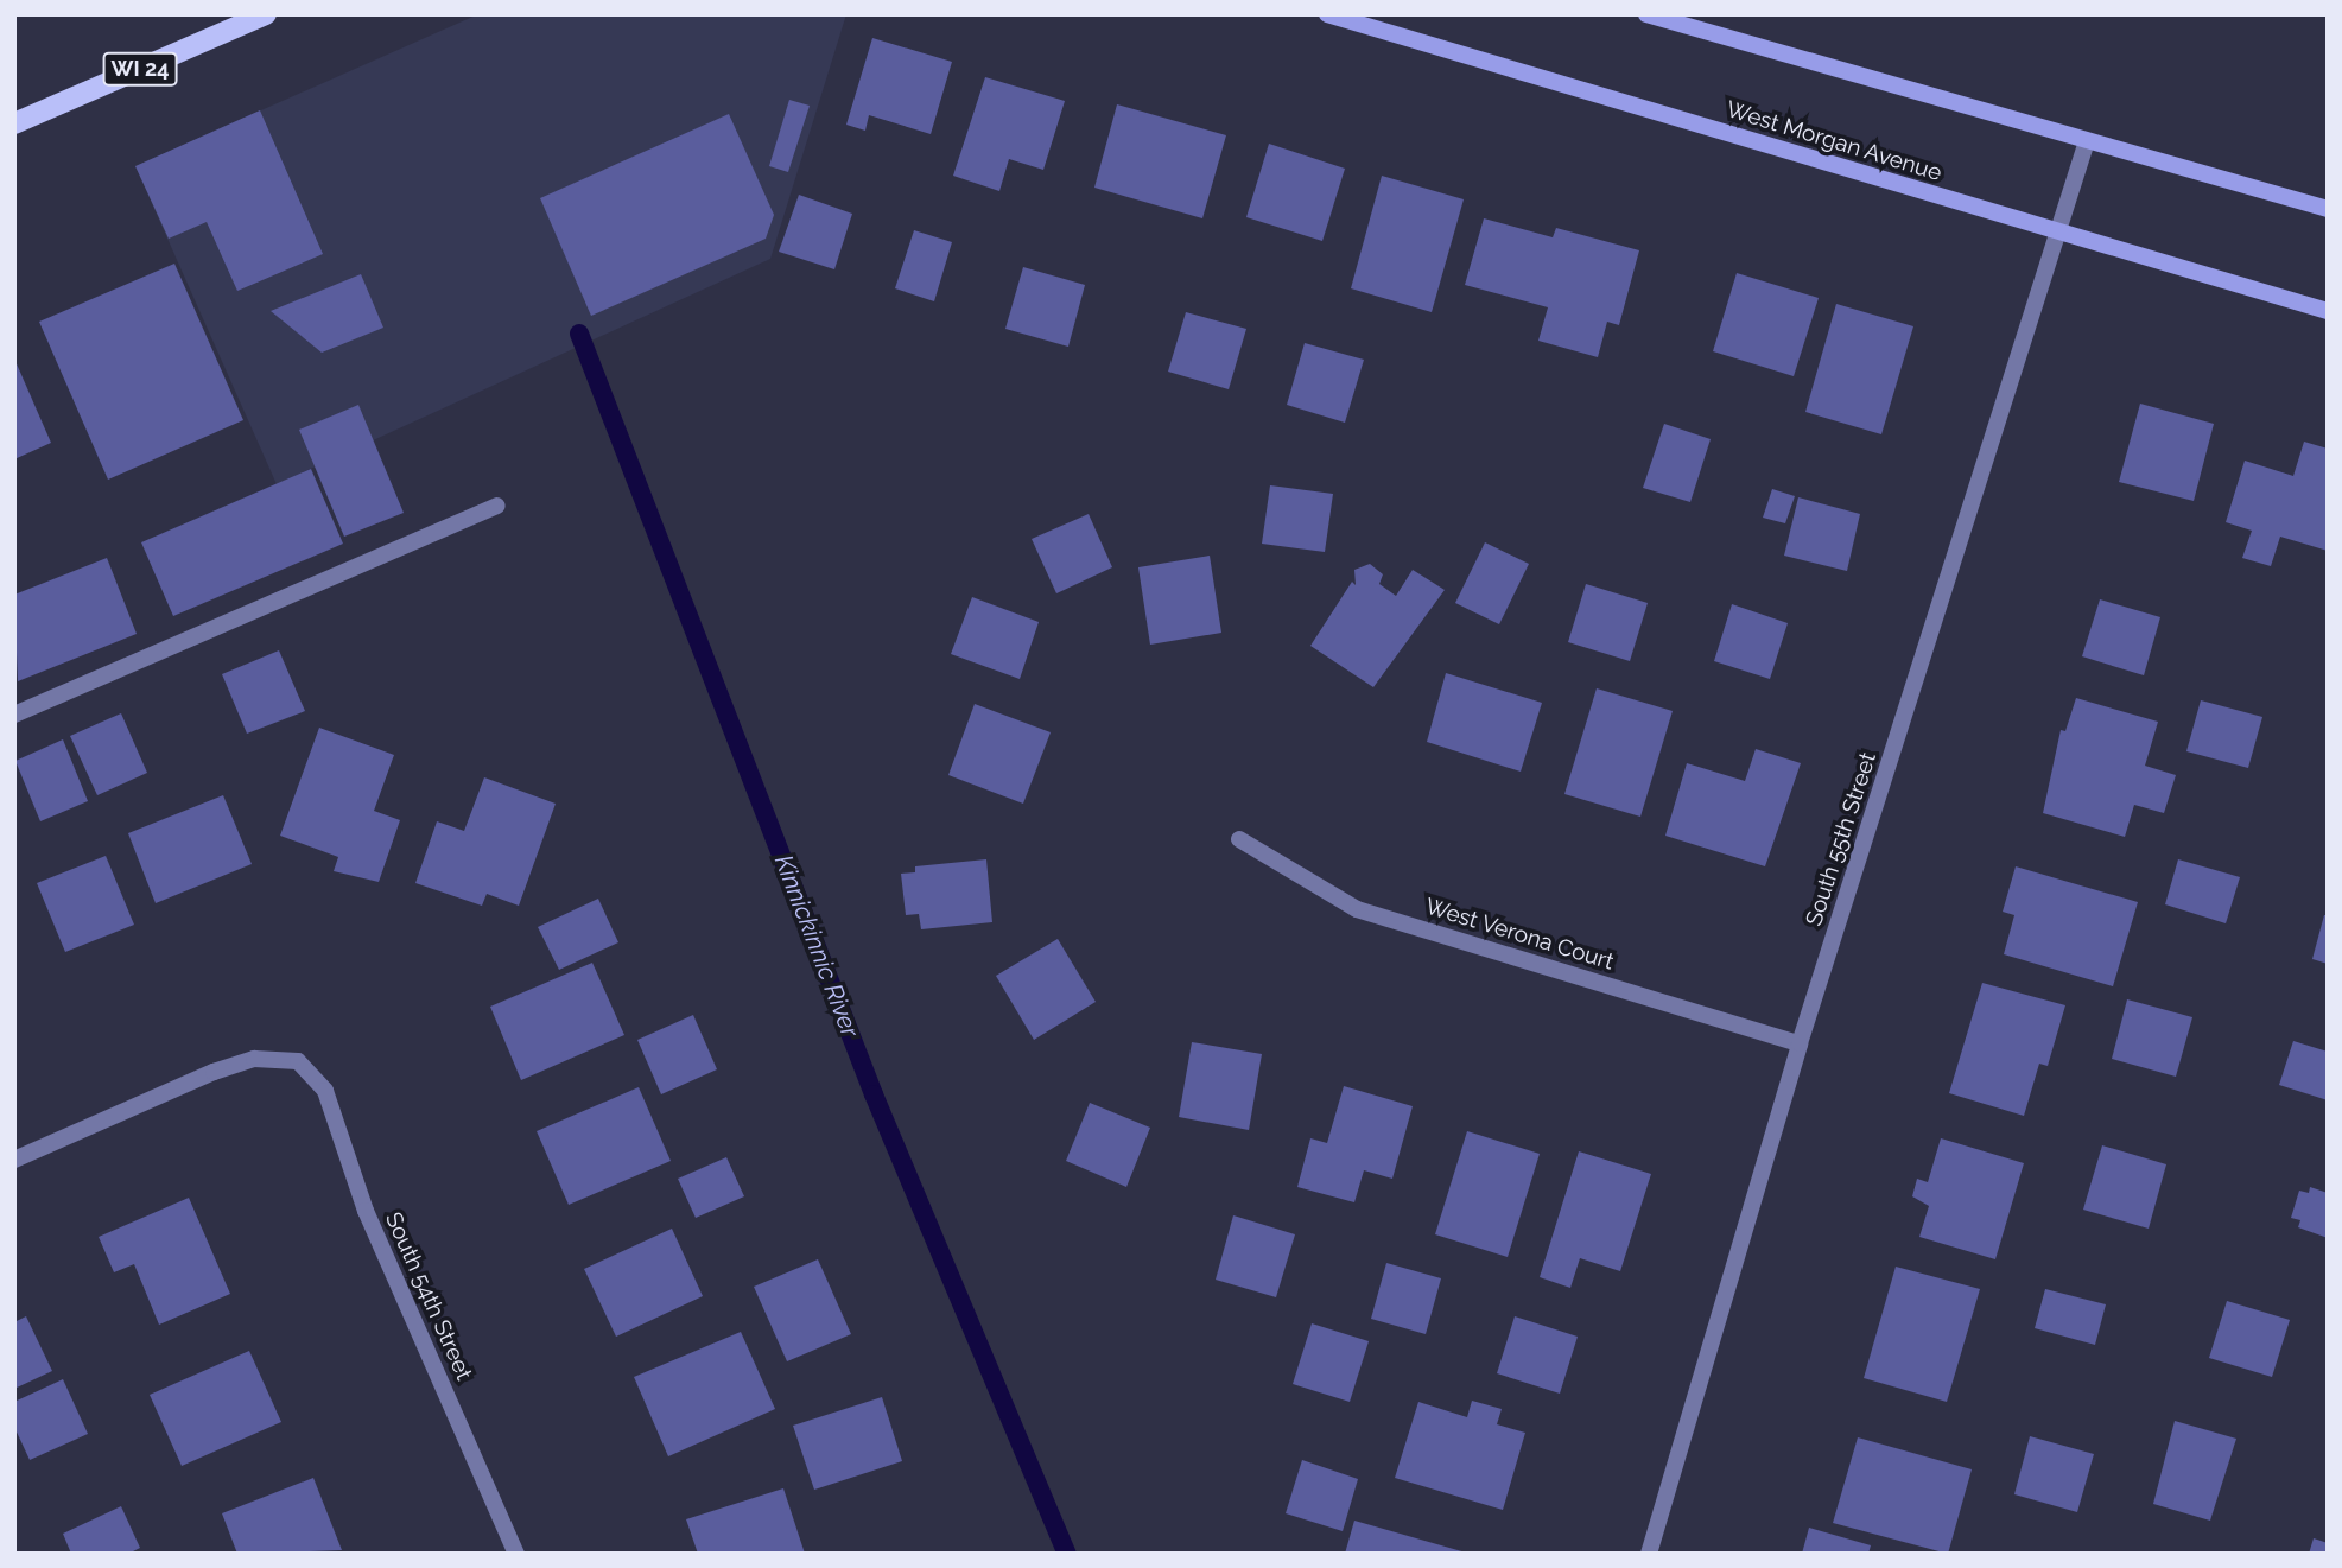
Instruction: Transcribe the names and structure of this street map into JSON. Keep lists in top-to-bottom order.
{
  "streets": {
    "main road": ["WI 24"],
    "street": [
      "West Morgan Avenue",
      "South 55th Street",
      "West Verona Court",
      "South 54th Street"
    ]
  },
  "crossings": [
    ["West Morgan Avenue", "South 55th Street"],
    ["South 55th Street", "West Verona Court"]
  ],
  "water": ["Kinnickinnic River"]
}
